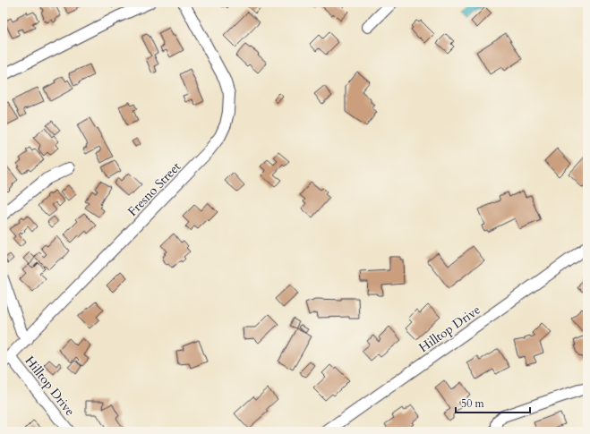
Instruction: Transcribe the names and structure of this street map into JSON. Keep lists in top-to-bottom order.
{
  "streets": {
    "street": ["Fresno Street", "Hilltop Drive"]
  },
  "crossings": [
    ["Fresno Street", "Hilltop Drive"]
  ],
  "scale_bar": "50 m"
}
